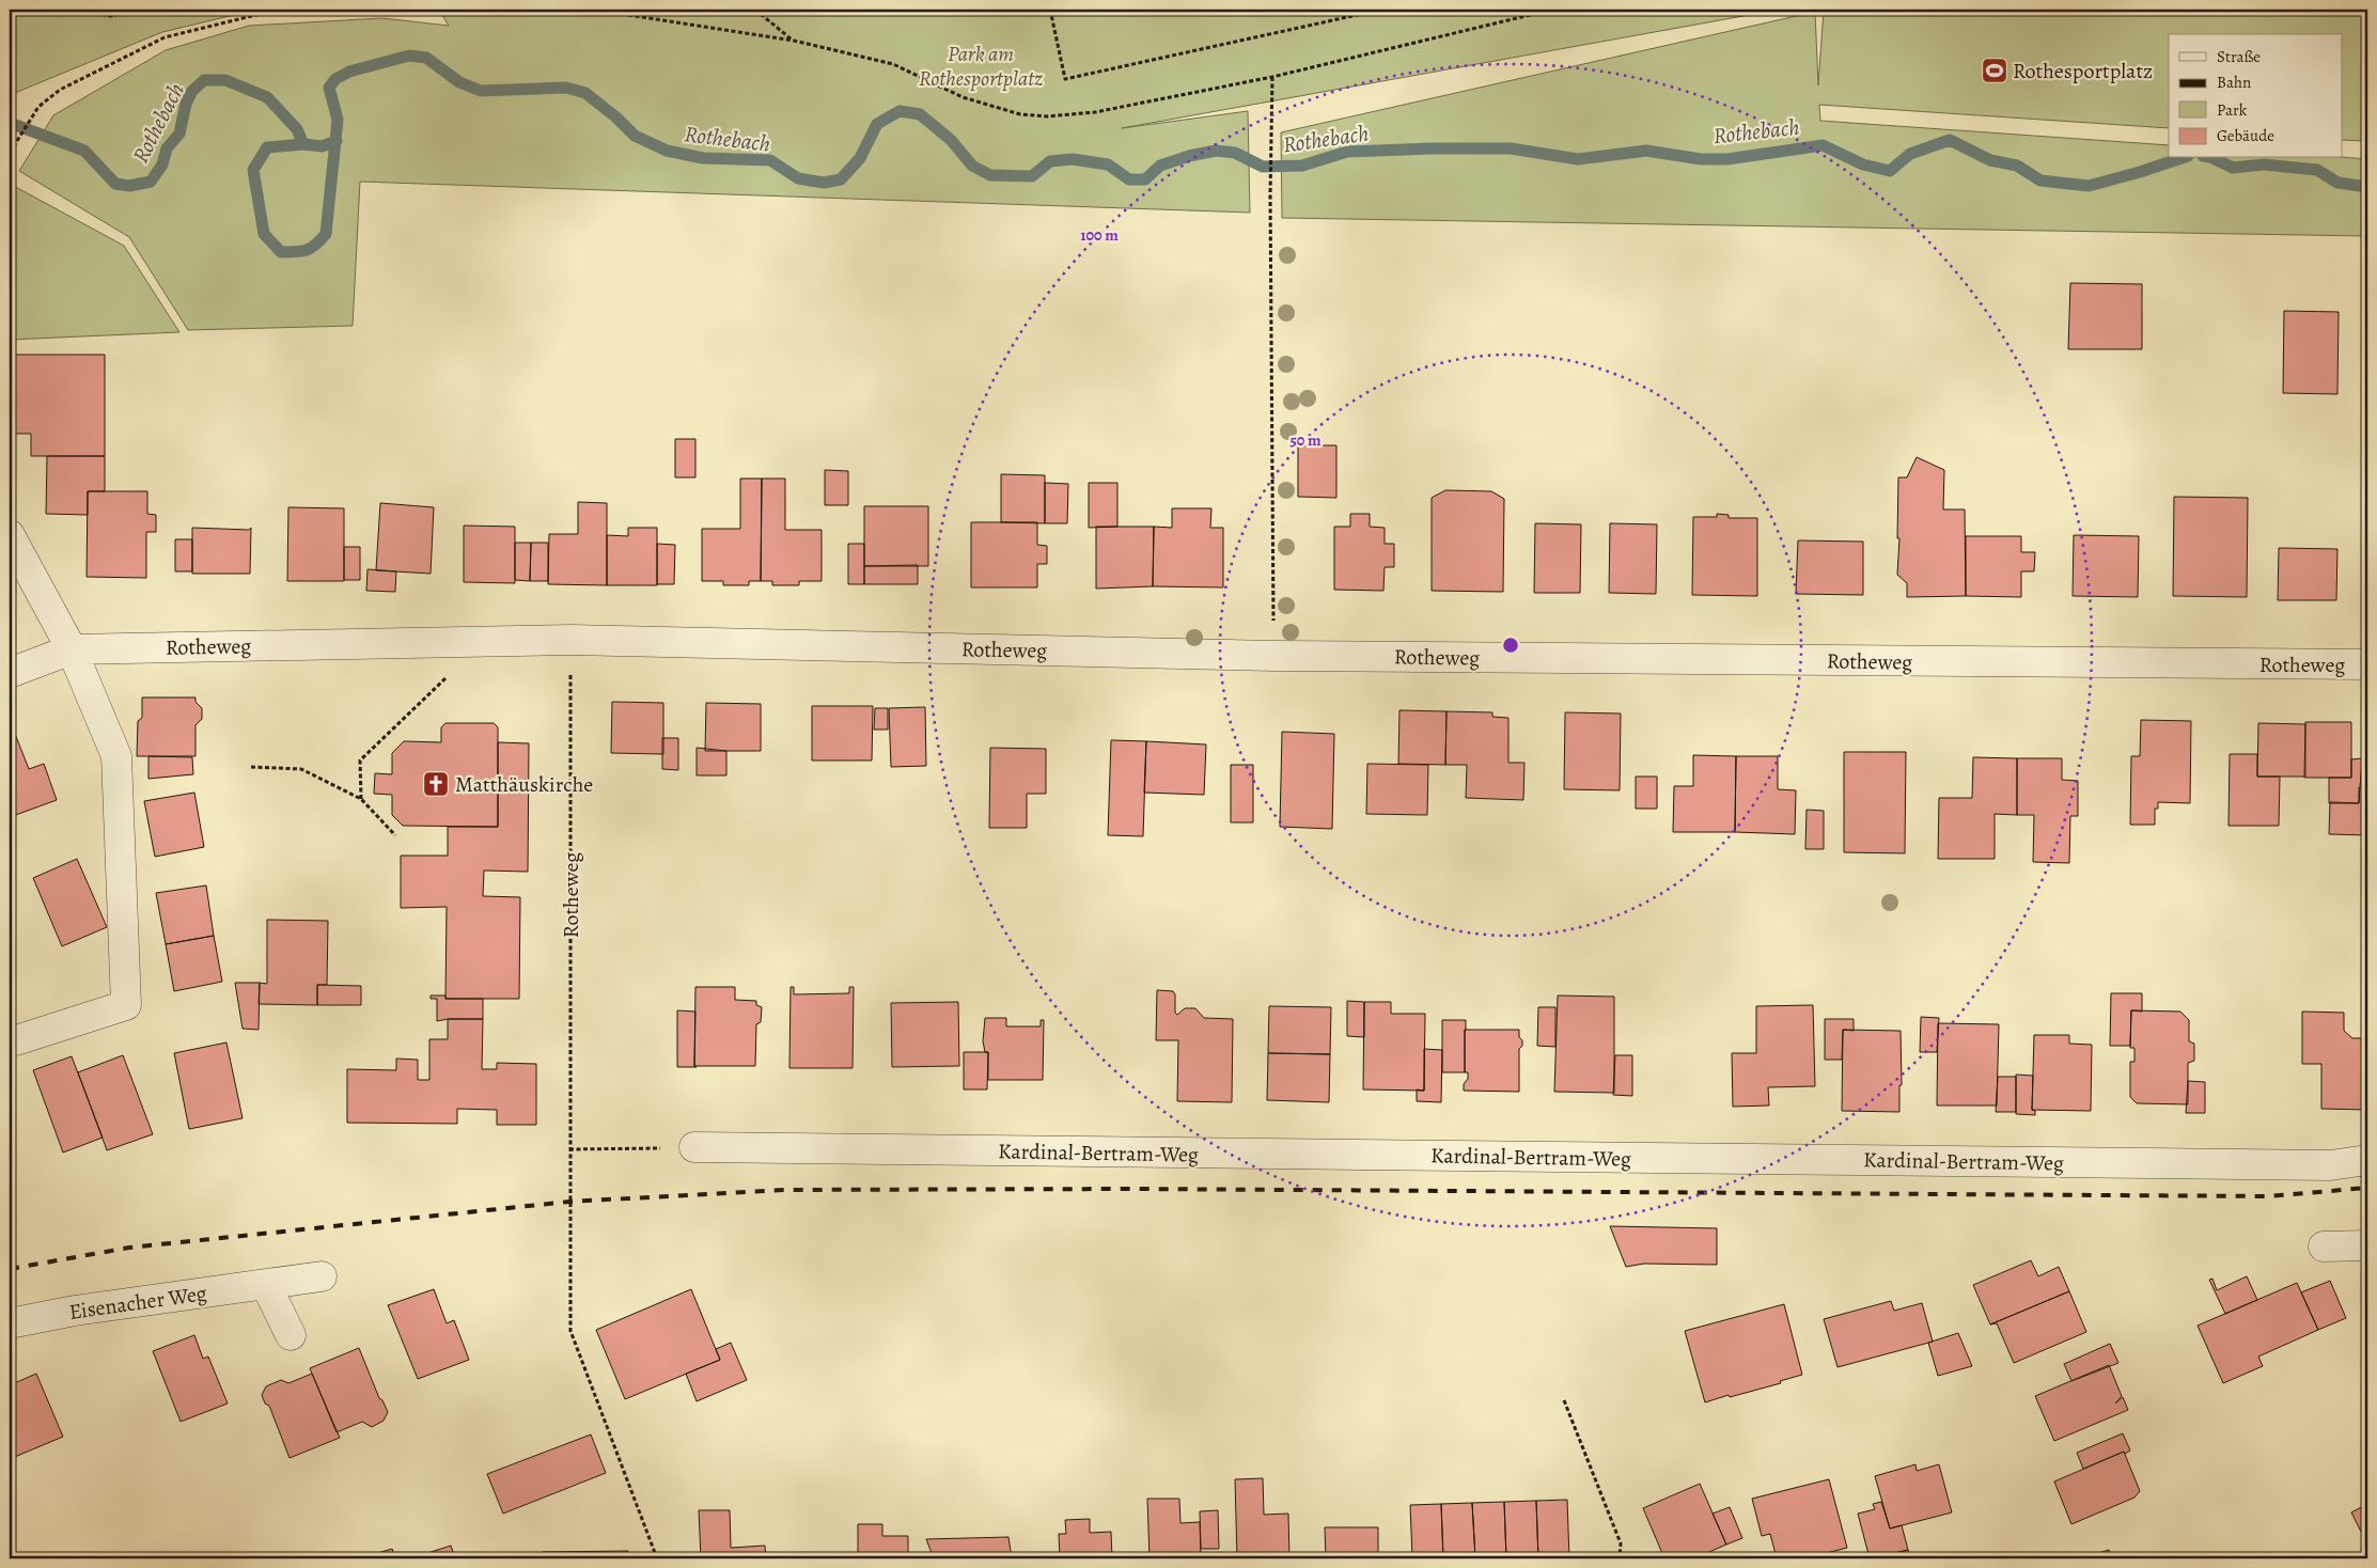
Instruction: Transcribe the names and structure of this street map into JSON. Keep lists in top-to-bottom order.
{
  "streets": {
    "street": ["Rotheweg", "Kardinal-Bertram-Weg", "Eisenacher Weg"]
  },
  "water": ["Rothebach"],
  "parks": ["Park am Rothesportplatz"],
  "places": {
    "sports": ["Rothesportplatz"],
    "church": ["Matthäuskirche"]
  },
  "legend": [
    "Straße",
    "Bahn",
    "Park",
    "Gebäude"
  ],
  "rings": ["100 m", "50 m"]
}
